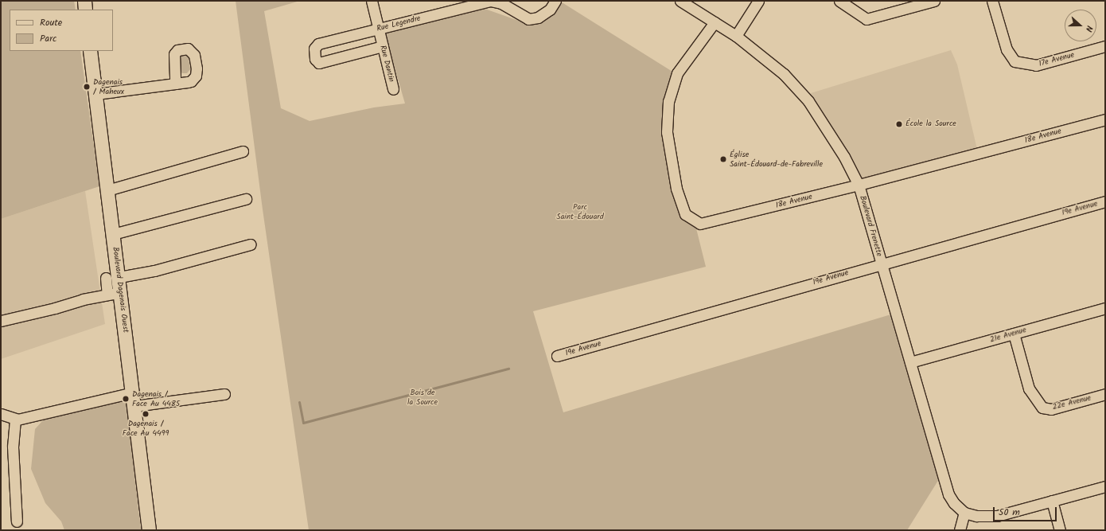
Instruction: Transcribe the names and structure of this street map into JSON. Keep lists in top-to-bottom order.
{
  "streets": {
    "main road": ["Boulevard Dagenais Ouest"],
    "street": [
      "Rue Legendre",
      "17e Avenue",
      "Rue Dantin",
      "18e Avenue",
      "19e Avenue",
      "Boulevard Frenette",
      "21e Avenue",
      "22e Avenue"
    ]
  },
  "crossings": [
    ["Rue Legendre", "Rue Dantin"],
    ["18e Avenue", "Boulevard Frenette"],
    ["19e Avenue", "Boulevard Frenette"],
    ["Boulevard Frenette", "21e Avenue"],
    ["21e Avenue", "22e Avenue"]
  ],
  "parks": ["Parc Saint-Édouard", "Bois de la Source"],
  "places": [
    "Dagenais / Maheux",
    "École la Source",
    "Église Saint-Édouard-de-Fabreville",
    "Dagenais / Face Au 4485",
    "Dagenais / Face Au 4499"
  ],
  "legend": ["Route", "Parc"],
  "scale_bar": "50 m",
  "north": "right"
}
